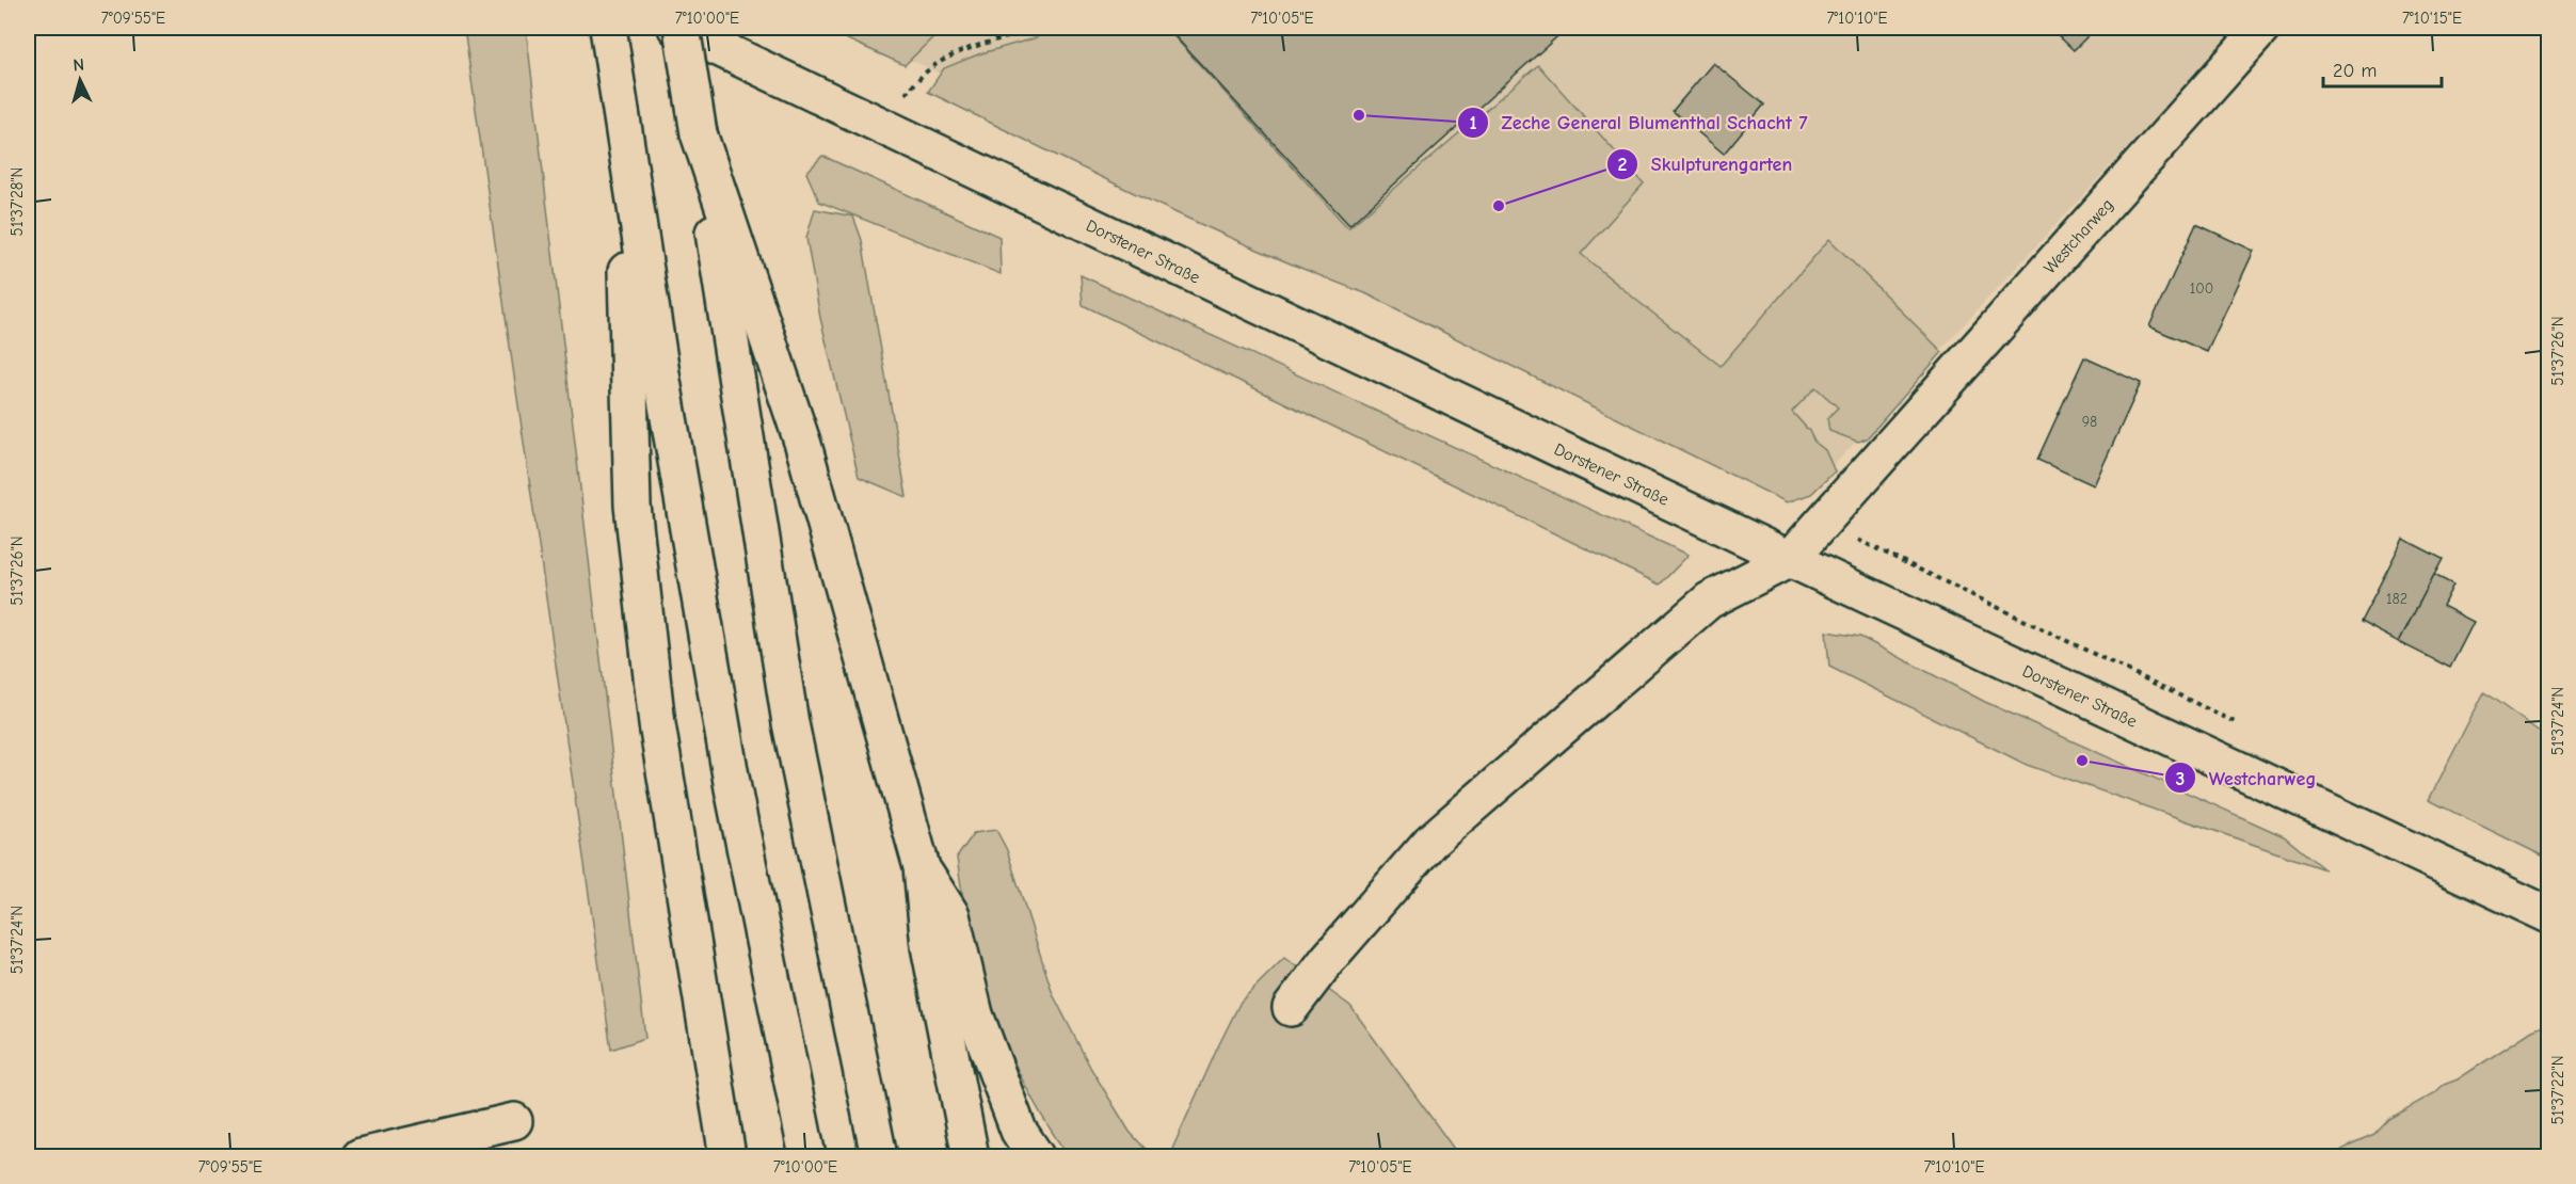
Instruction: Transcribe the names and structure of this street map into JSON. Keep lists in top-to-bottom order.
{
  "streets": {
    "main road": ["Westcharweg", "Dorstener Straße"]
  },
  "crossings": [
    ["Westcharweg", "Dorstener Straße"]
  ],
  "places": ["Zeche General Blumenthal Schacht 7", "Skulpturengarten", "Westcharweg"],
  "house_numbers": ["100", "98", "182"],
  "scale_bar": "20 m",
  "north": "top",
  "coordinates": [
    "7°09'55\"E",
    "7°10'00\"E",
    "7°10'05\"E",
    "7°10'10\"E",
    "7°10'15\"E",
    "51°37'28\"N",
    "51°37'26\"N",
    "51°37'24\"N",
    "51°37'22\"N"
  ]
}
